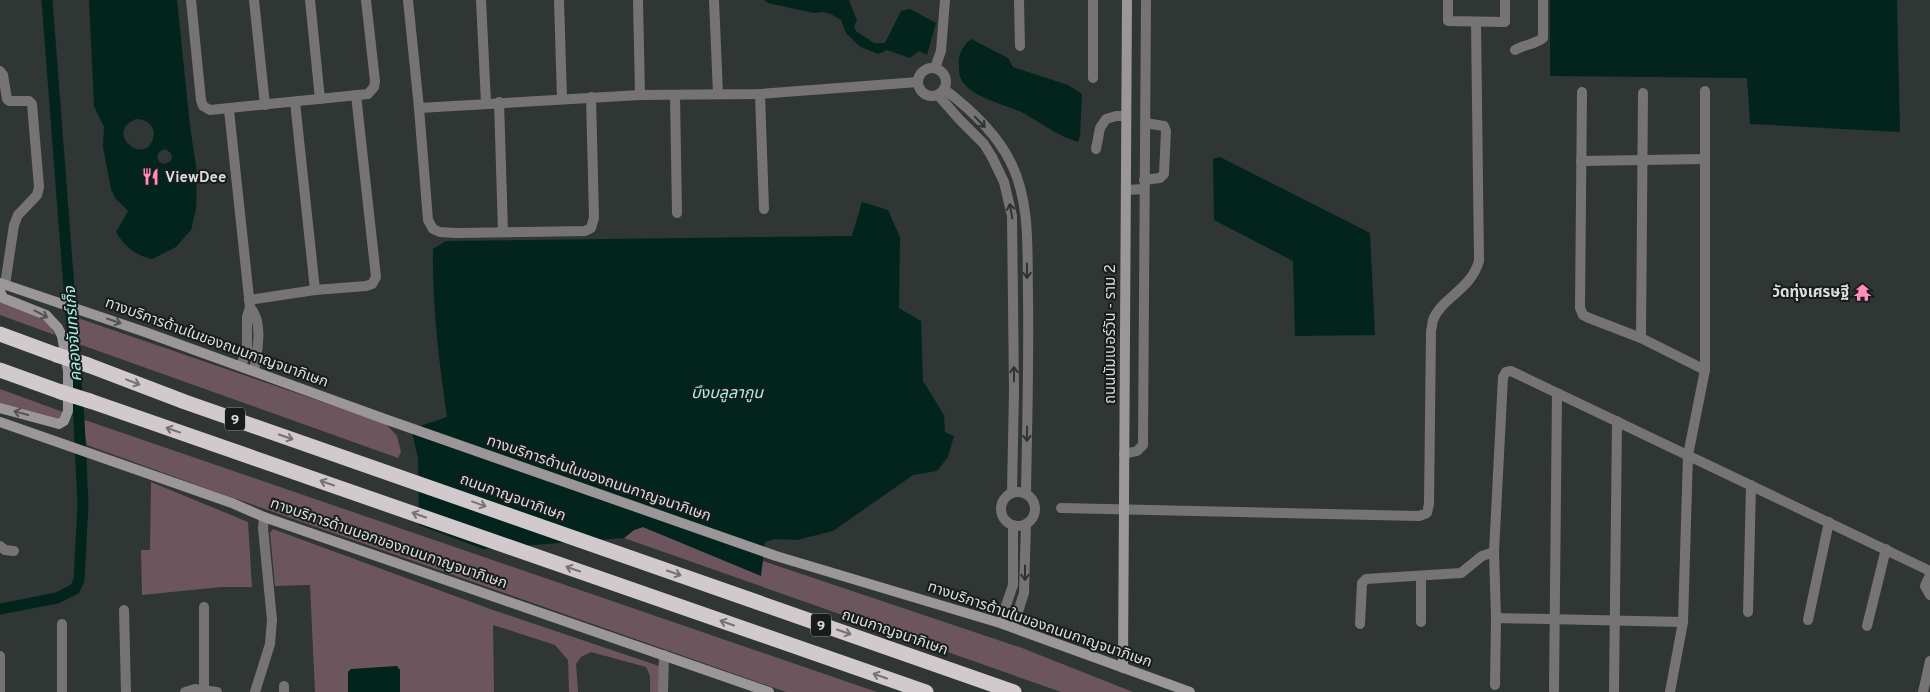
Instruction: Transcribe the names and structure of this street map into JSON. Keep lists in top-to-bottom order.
{
  "streets": {
    "highway": ["9", "ถนนกาญจนาภิเษก"],
    "main road": ["ถนนนัมเบอร์วัน - ราม 2", "ทางบริการด้านในของถนนกาญจนาภิเษก", "ทางบริการด้านนอกของถนนกาญจนาภิเษก"]
  },
  "crossings": [
    ["ถนนนัมเบอร์วัน - ราม 2", "ทางบริการด้านในของถนนกาญจนาภิเษก"]
  ],
  "water": ["คลองจันทร์เก็จ", "บึงบลูลากูน"],
  "places": {
    "restaurant": ["ViewDee"],
    "temple": ["วัดทุ่งเศรษฐี"]
  }
}
